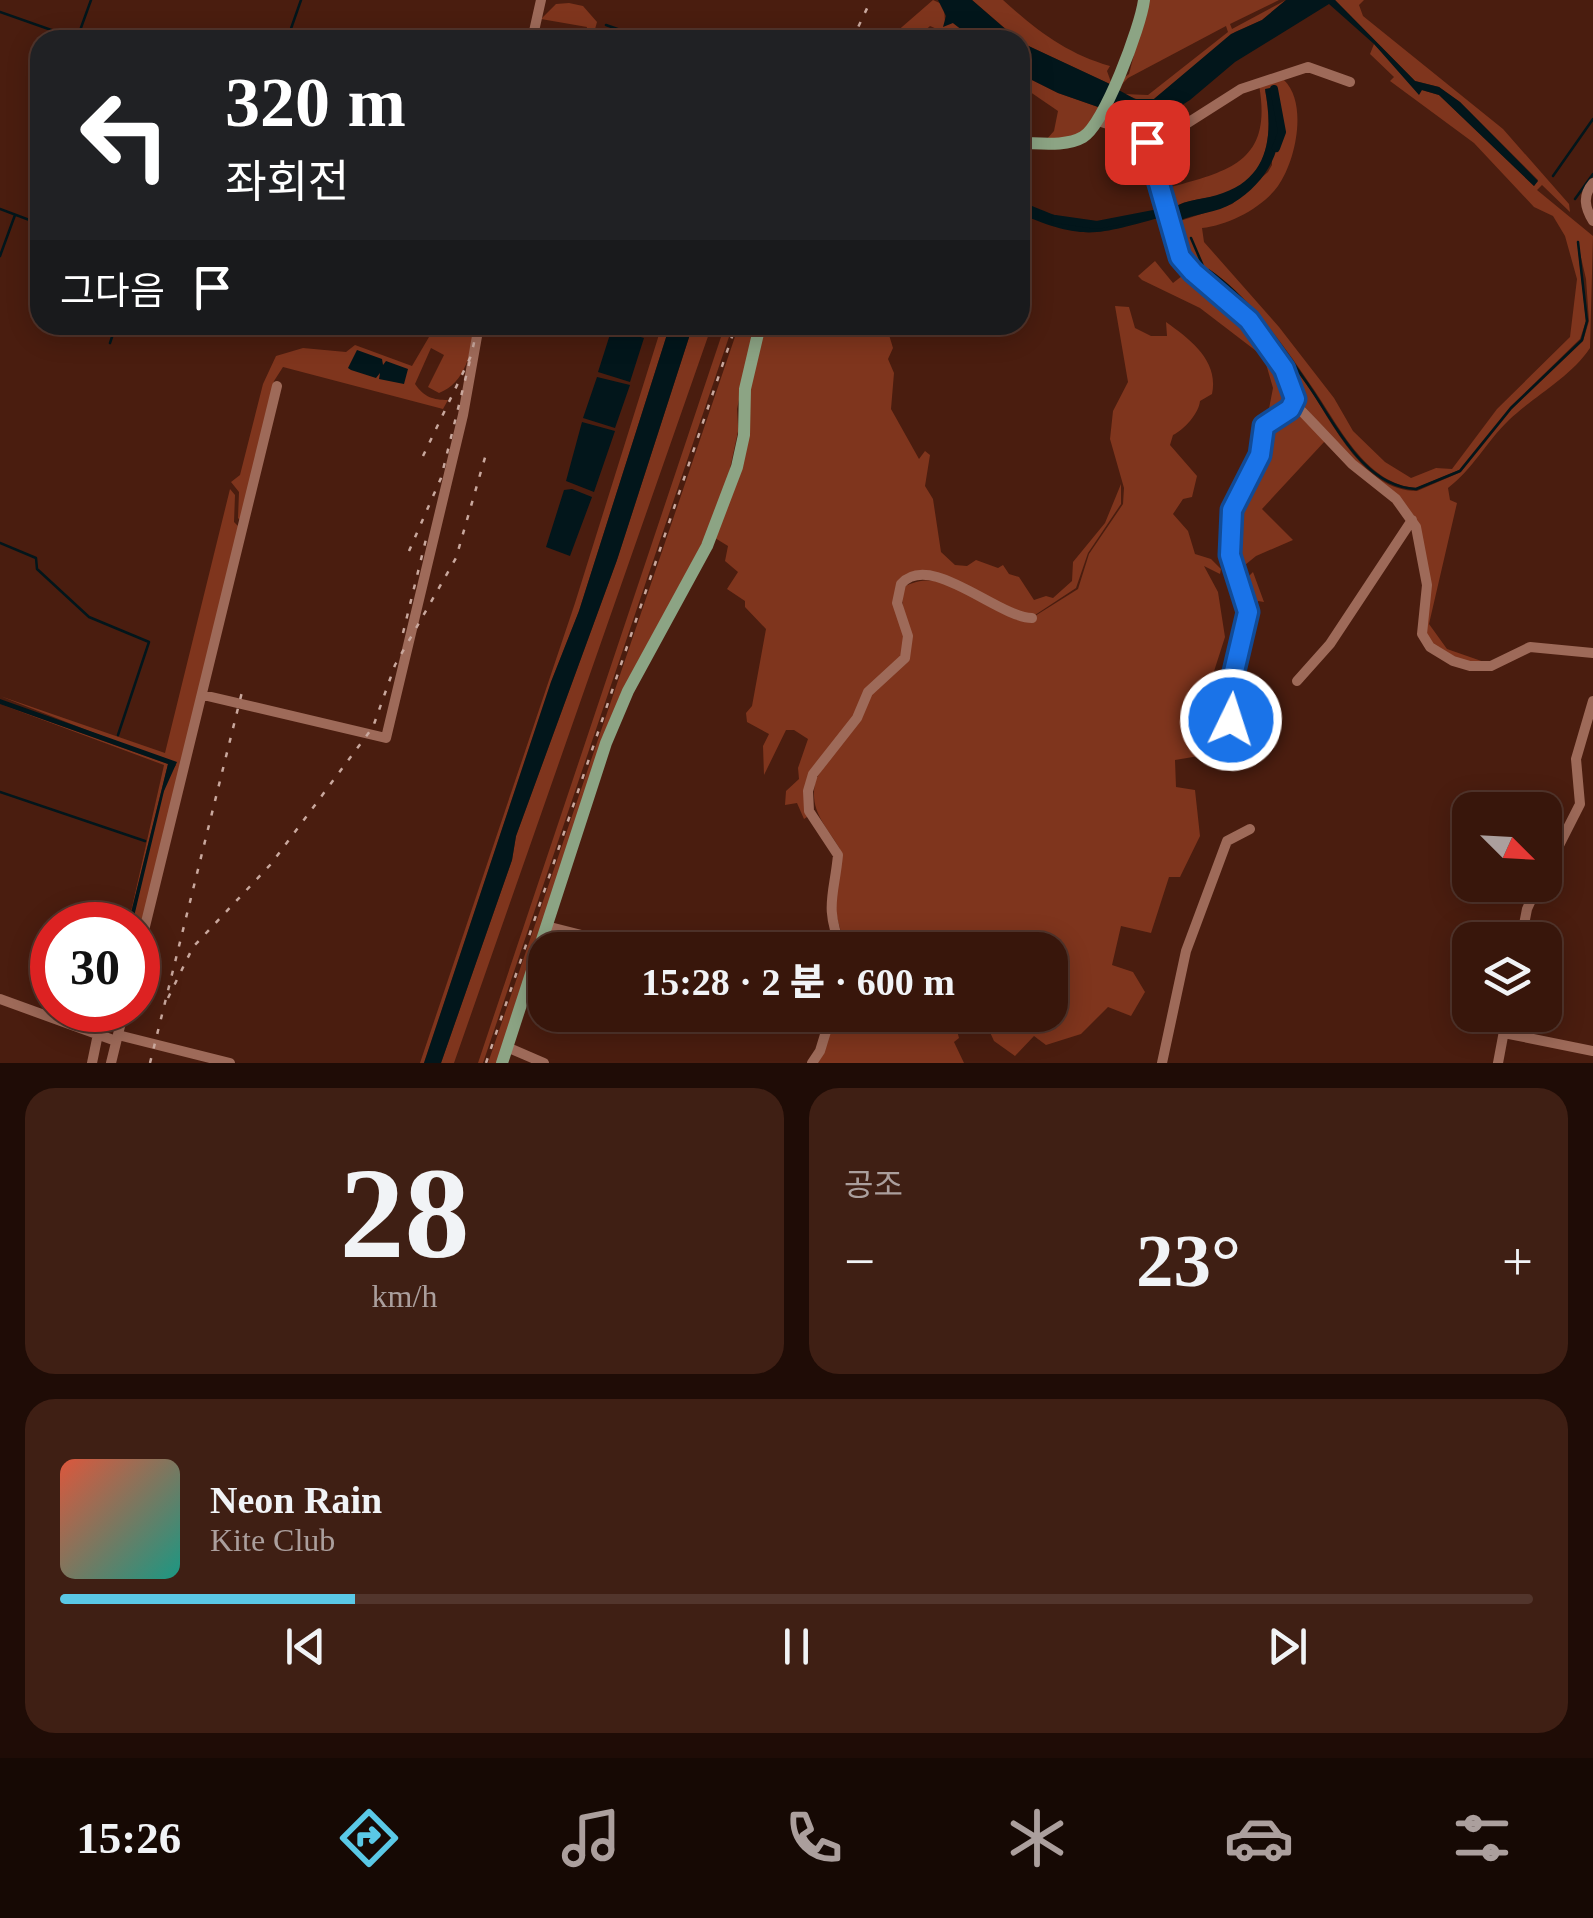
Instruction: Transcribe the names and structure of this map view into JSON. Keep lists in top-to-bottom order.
{
  "north": "bottom right",
  "page": {
    "turn": ["320 m", "좌회전"],
    "then": "그다음",
    "limit": "30",
    "trip": "15:28 · 2 분 · 600 m",
    "tile": [
      ["28", "km/h"],
      "공조"
    ],
    "heat": ["−", "23°", "+"],
    "song": ["Neon Rain", "Kite Club"],
    "tabs": "15:26"
  }
}
